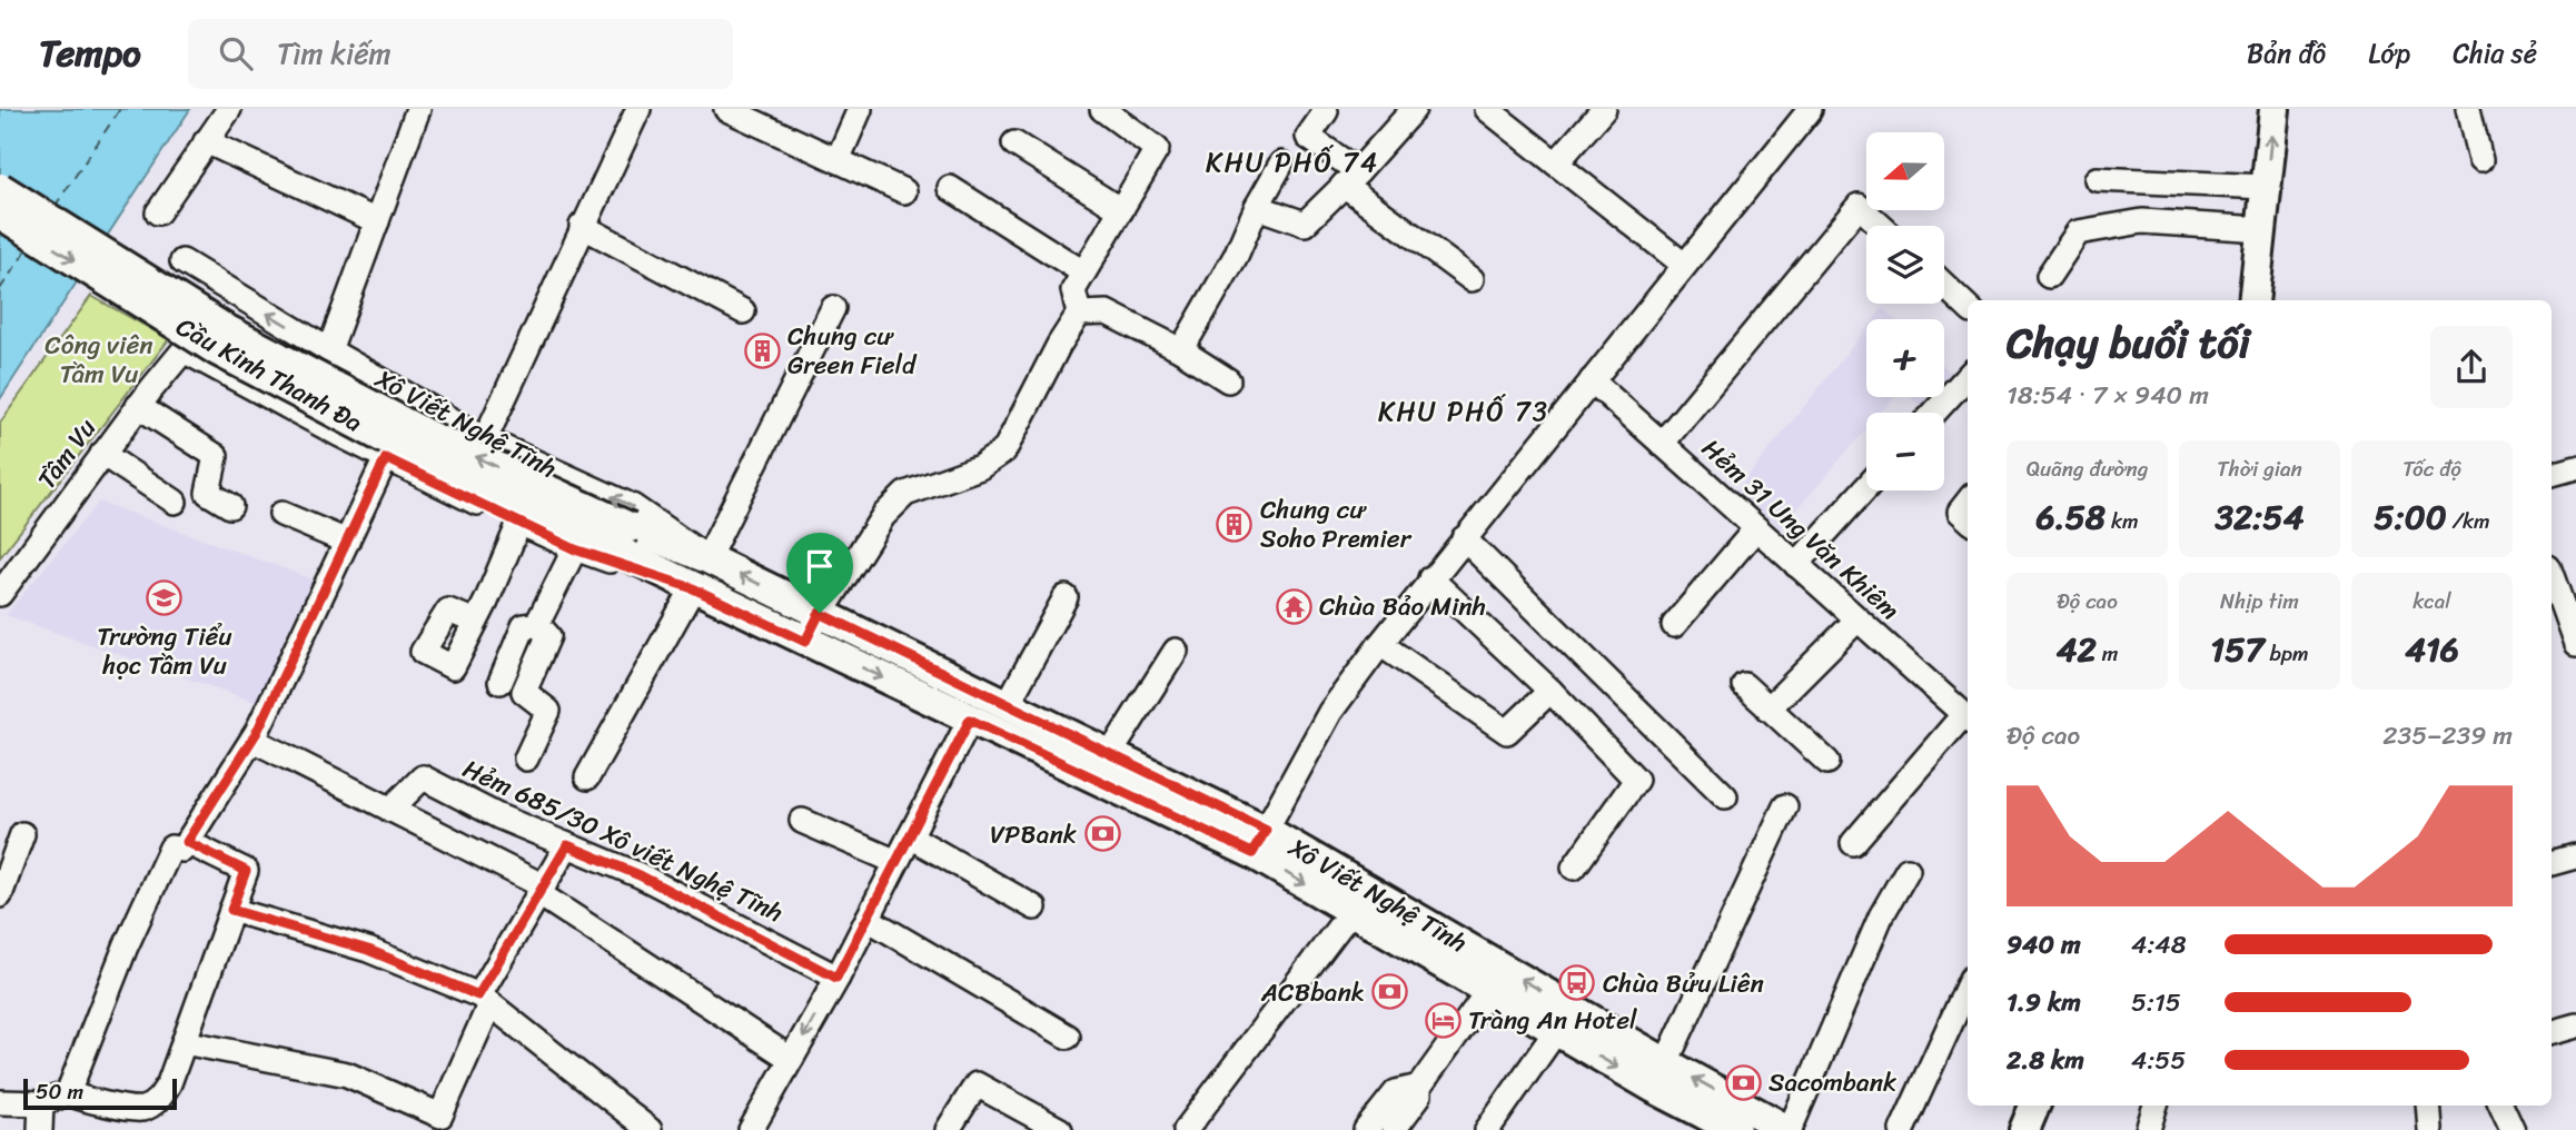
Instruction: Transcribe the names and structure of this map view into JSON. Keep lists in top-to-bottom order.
{
  "streets": {
    "main road": ["Cầu Kinh Thanh Đa", "Xô Viết Nghệ Tĩnh"],
    "street": ["Tầm Vu", "Hẻm 31 Ung Văn Khiêm", "Hẻm 685/30 Xô viết Nghệ Tĩnh"]
  },
  "crossings": [
    ["Cầu Kinh Thanh Đa", "Xô Viết Nghệ Tĩnh"],
    ["Xô Viết Nghệ Tĩnh", "Tầm Vu"]
  ],
  "districts": ["KHU PHỐ 74", "KHU PHỐ 73"],
  "parks": ["Công viên Tầm Vu"],
  "places": {
    "building": ["Chung cư Green Field", "Chung cư Soho Premier"],
    "school or university": ["Trường Tiểu học Tầm Vu"],
    "temple": ["Chùa Bảo Minh"],
    "bank": ["VPBank", "ACBbank", "Sacombank"],
    "bus stop": ["Chùa Bửu Liên"],
    "hotel": ["Tràng An Hotel"]
  },
  "scale_bar": "50 m",
  "north": "left",
  "page": {
    "header": "Tempo",
    "search": "Tìm kiếm",
    "nav": ["Bản đồ", "Lớp", "Chia sẻ"],
    "map_buttons": ["+", "−"],
    "heading": ["Chạy buổi tối", "18:54 · 7 × 940 m"],
    "stats": [
      ["Quãng đường", "6.58 km"],
      ["Thời gian", "32:54"],
      ["Tốc độ", "5:00 /km"],
      ["Độ cao", "42 m"],
      ["Nhịp tim", "157 bpm"],
      ["kcal", "416"]
    ],
    "chart": ["Độ cao", "235–239 m"],
    "list": [
      {
        "name": "940 m",
        "note": "4:48"
      },
      {
        "name": "1.9 km",
        "note": "5:15"
      },
      {
        "name": "2.8 km",
        "note": "4:55"
      }
    ],
    "scale": "50 m"
  }
}
